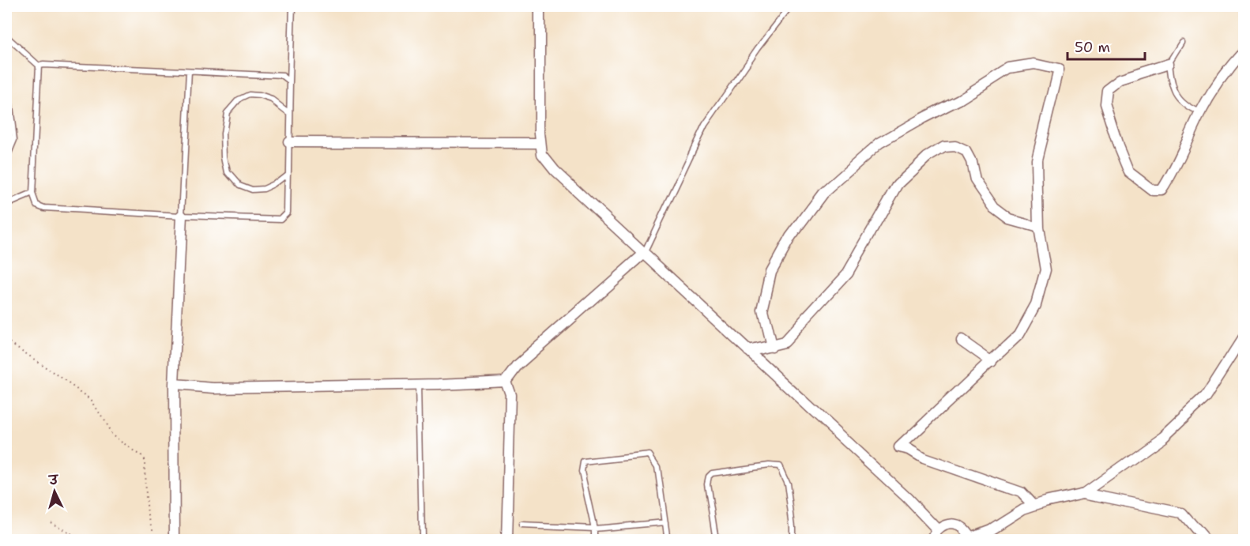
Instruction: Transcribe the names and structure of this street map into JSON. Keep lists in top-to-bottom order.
{
  "scale_bar": "50 m",
  "north": "top"
}
